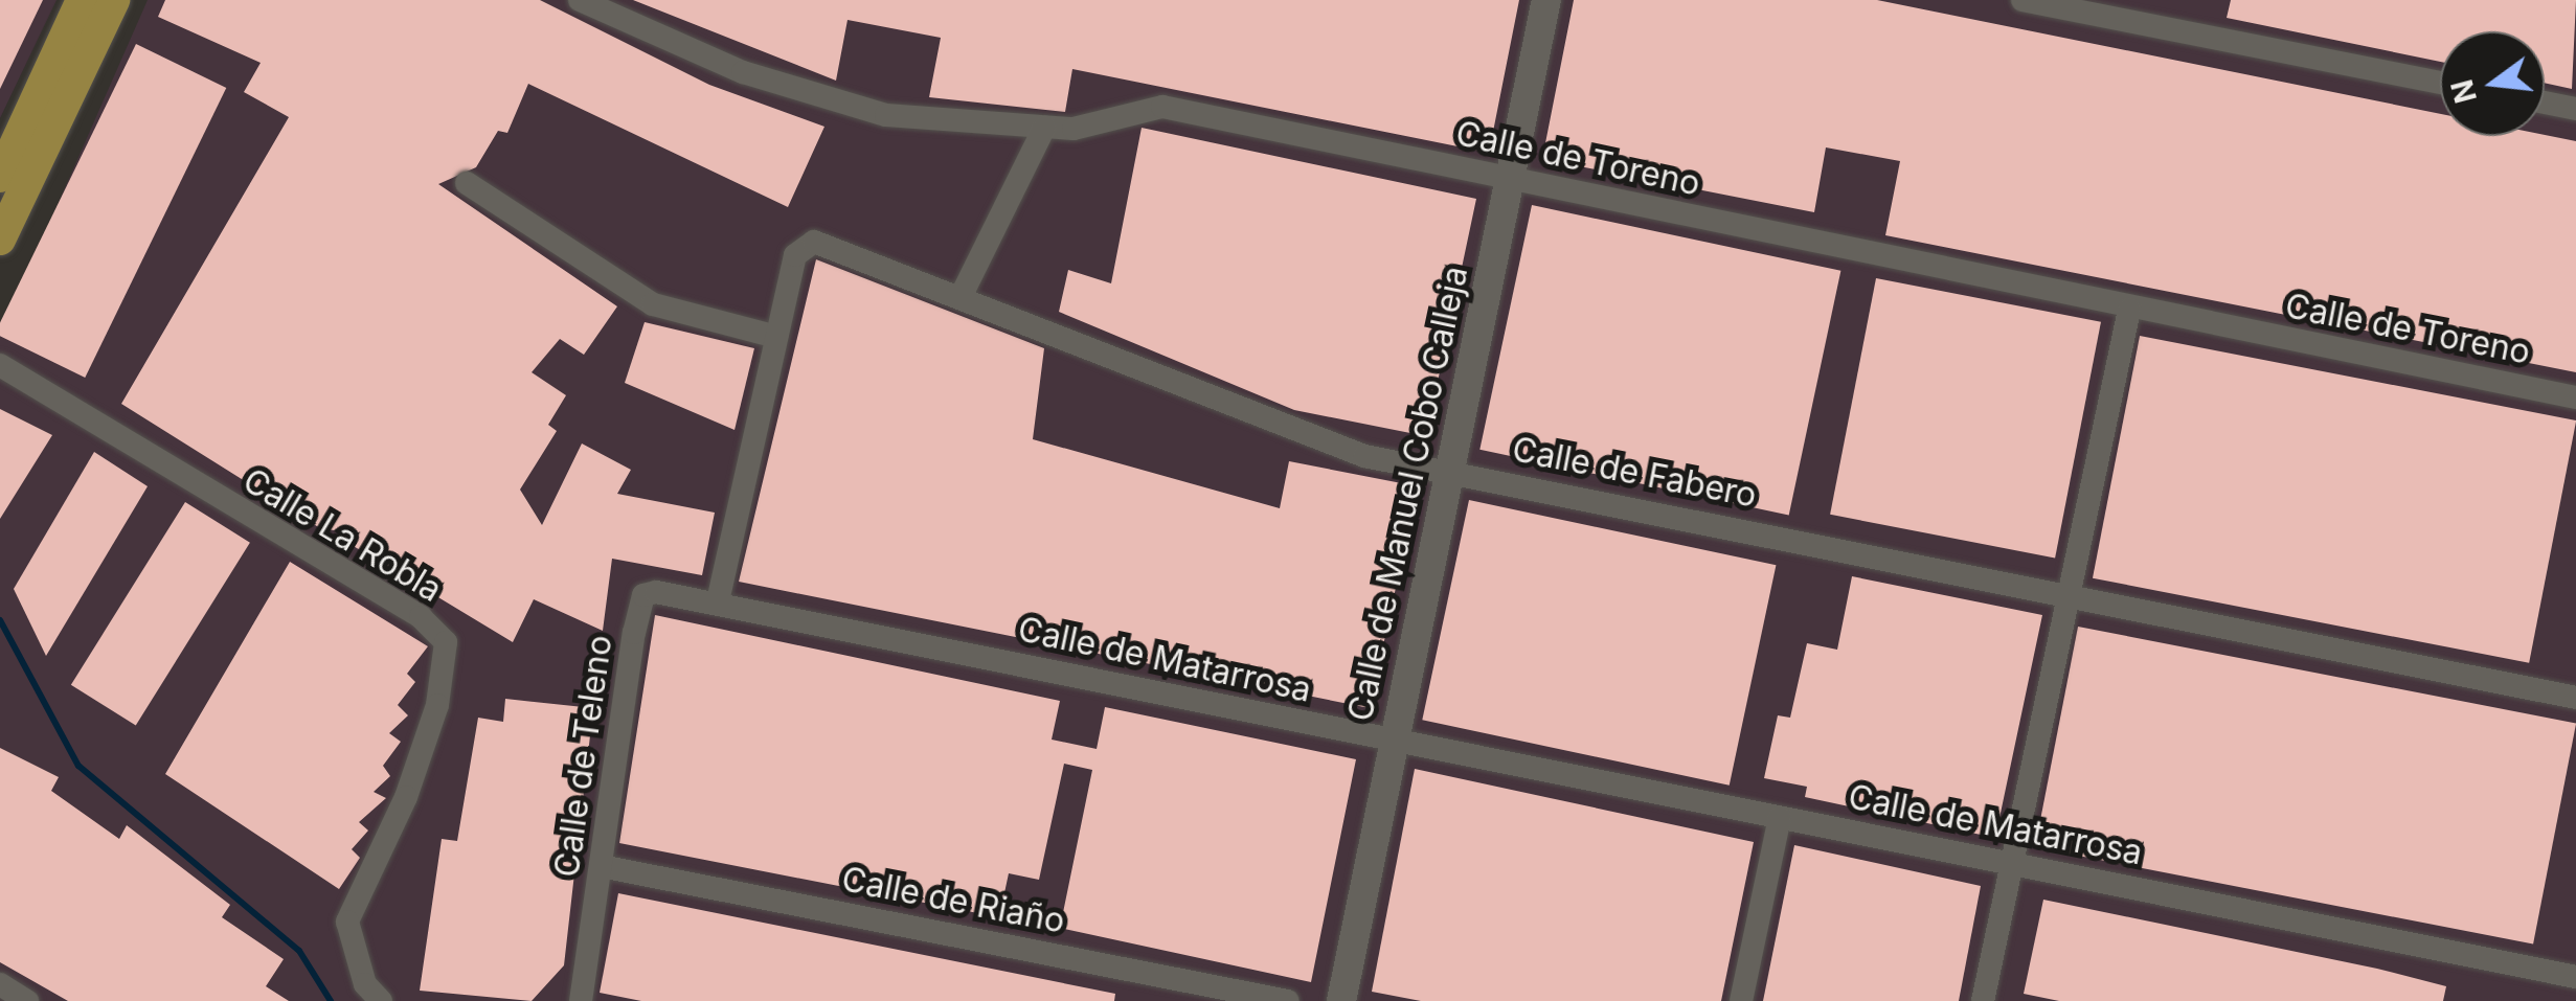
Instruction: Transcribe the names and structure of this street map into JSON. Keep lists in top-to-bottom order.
{
  "streets": {
    "street": [
      "Calle de Toreno",
      "Calle de Fabero",
      "Calle de Manuel Cobo Calleja",
      "Calle La Robla",
      "Calle de Matarrosa",
      "Calle de Teleno",
      "Calle de Riaño"
    ]
  },
  "crossings": [
    ["Calle de Toreno", "Calle de Manuel Cobo Calleja"],
    ["Calle de Fabero", "Calle de Manuel Cobo Calleja"],
    ["Calle de Manuel Cobo Calleja", "Calle de Matarrosa"],
    ["Calle de Matarrosa", "Calle de Teleno"],
    ["Calle de Teleno", "Calle de Riaño"]
  ],
  "north": "left"
}
